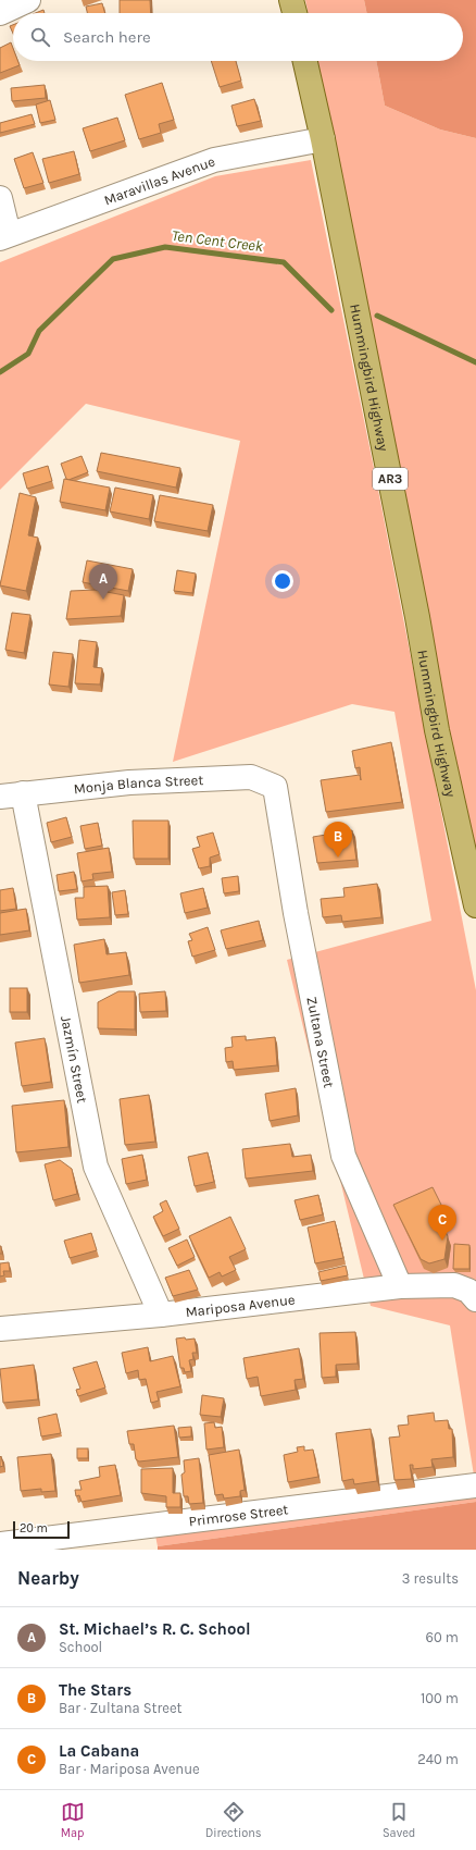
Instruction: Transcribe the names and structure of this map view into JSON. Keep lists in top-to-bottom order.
{
  "streets": {
    "main road": ["Hummingbird Highway", "AR3"],
    "street": [
      "Maravillas Avenue",
      "Monja Blanca Street",
      "Zultana Street",
      "Jazmín Street",
      "Mariposa Avenue",
      "Primrose Street"
    ]
  },
  "crossings": [
    ["Maravillas Avenue", "Hummingbird Highway"],
    ["Monja Blanca Street", "Zultana Street"],
    ["Monja Blanca Street", "Jazmín Street"],
    ["Zultana Street", "Mariposa Avenue"],
    ["Jazmín Street", "Mariposa Avenue"]
  ],
  "water": ["Ten Cent Creek"],
  "scale_bar": "20 m",
  "page": {
    "search": "Search here",
    "pins": ["A", "B", "C"],
    "scale": "20 m",
    "heading": ["Nearby", "3 results"],
    "list": [
      {
        "mark": "A",
        "name": "St. Michael’s R. C. School",
        "note": "School",
        "value": "60 m"
      },
      {
        "mark": "B",
        "name": "The Stars",
        "note": "Bar · Zultana Street",
        "value": "100 m"
      },
      {
        "mark": "C",
        "name": "La Cabana",
        "note": "Bar · Mariposa Avenue",
        "value": "240 m"
      }
    ],
    "nav": ["Map", "Directions", "Saved"]
  }
}
